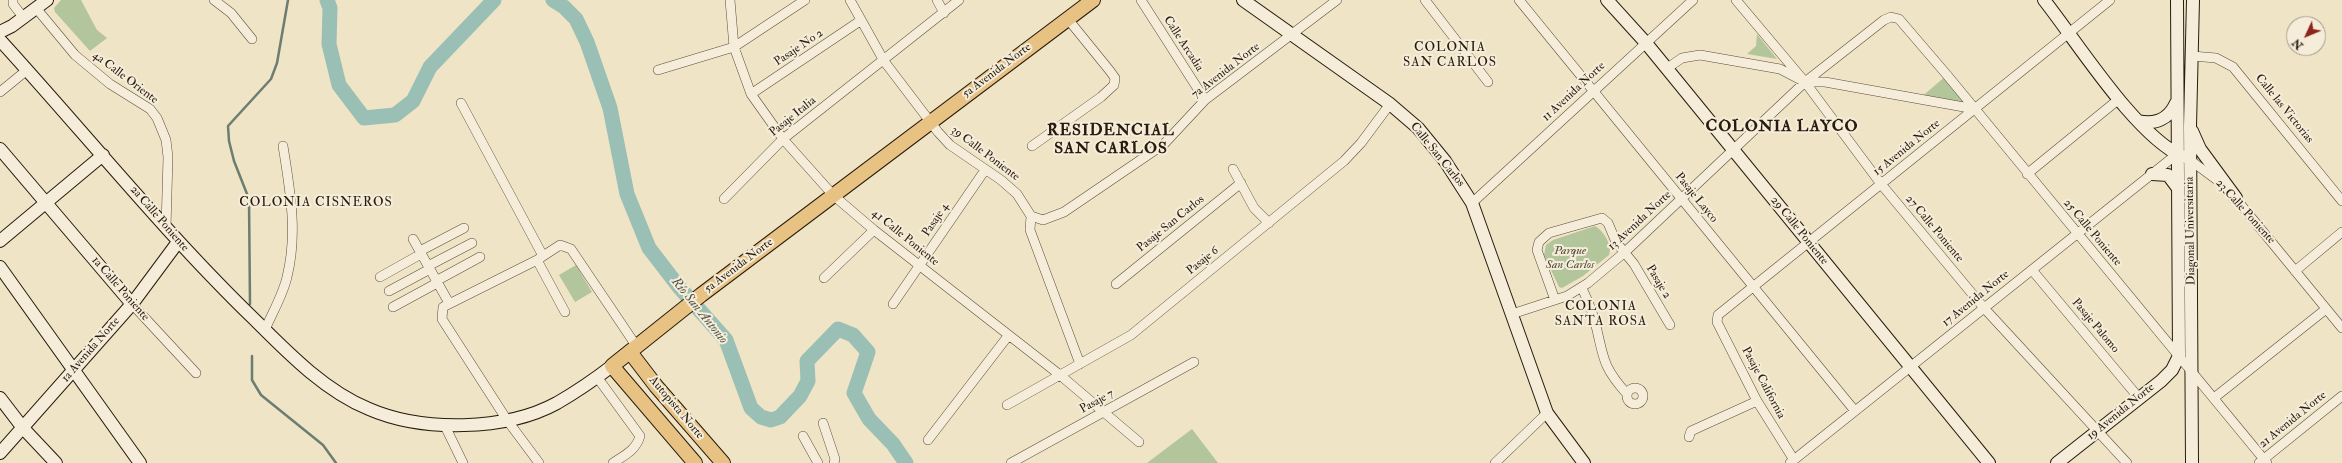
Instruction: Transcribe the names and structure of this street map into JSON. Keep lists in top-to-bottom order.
{
  "streets": {
    "main road": [
      "5a Avenida Norte",
      "Calle San Carlos",
      "23 Calle Poniente",
      "2a Calle Poniente",
      "29 Calle Poniente",
      "Diagonal Universitaria",
      "1a Calle Poniente",
      "1a Avenida Norte",
      "Autopista Norte",
      "19 Avenida Norte"
    ],
    "street": [
      "Calle Arcadia",
      "Pasaje No 2",
      "7a Avenida Norte",
      "4a Calle Oriente",
      "11 Avenida Norte",
      "Calle las Victorias",
      "Pasaje Italia",
      "15 Avenida Norte",
      "39 Calle Poniente",
      "Pasaje Layco",
      "Pasaje 4",
      "13 Avenida Norte",
      "Pasaje San Carlos",
      "27 Calle Poniente",
      "25 Calle Poniente",
      "41 Calle Poniente",
      "Pasaje 6",
      "Pasaje 2",
      "17 Avenida Norte",
      "Pasaje Palomo",
      "Pasaje California",
      "Pasaje 7",
      "21 Avenida Norte"
    ]
  },
  "crossings": [
    ["Calle Arcadia", "7a Avenida Norte"],
    ["Pasaje No 2", "39 Calle Poniente"],
    ["Pasaje No 2", "41 Calle Poniente"],
    ["5a Avenida Norte", "39 Calle Poniente"],
    ["5a Avenida Norte", "2a Calle Poniente"],
    ["5a Avenida Norte", "41 Calle Poniente"],
    ["5a Avenida Norte", "Autopista Norte"],
    ["7a Avenida Norte", "39 Calle Poniente"],
    ["7a Avenida Norte", "Calle San Carlos"],
    ["4a Calle Oriente", "2a Calle Poniente"],
    ["11 Avenida Norte", "Calle San Carlos"],
    ["11 Avenida Norte", "Pasaje Layco"],
    ["11 Avenida Norte", "29 Calle Poniente"],
    ["Calle las Victorias", "Diagonal Universitaria"],
    ["Pasaje Italia", "39 Calle Poniente"],
    ["Pasaje Italia", "41 Calle Poniente"],
    ["15 Avenida Norte", "Pasaje Layco"],
    ["15 Avenida Norte", "23 Calle Poniente"],
    ["15 Avenida Norte", "27 Calle Poniente"],
    ["15 Avenida Norte", "29 Calle Poniente"],
    ["15 Avenida Norte", "25 Calle Poniente"],
    ["15 Avenida Norte", "Pasaje California"],
    ["39 Calle Poniente", "Pasaje 4"],
    ["39 Calle Poniente", "Pasaje 6"],
    ["Calle San Carlos", "13 Avenida Norte"],
    ["Calle San Carlos", "Pasaje 6"],
    ["Pasaje Layco", "13 Avenida Norte"],
    ["Pasaje Layco", "17 Avenida Norte"],
    ["23 Calle Poniente", "Diagonal Universitaria"],
    ["23 Calle Poniente", "17 Avenida Norte"],
    ["2a Calle Poniente", "1a Avenida Norte"],
    ["Pasaje 4", "41 Calle Poniente"],
    ["13 Avenida Norte", "27 Calle Poniente"],
    ["13 Avenida Norte", "29 Calle Poniente"],
    ["13 Avenida Norte", "25 Calle Poniente"],
    ["13 Avenida Norte", "Pasaje 2"],
    ["27 Calle Poniente", "17 Avenida Norte"],
    ["27 Calle Poniente", "19 Avenida Norte"],
    ["29 Calle Poniente", "17 Avenida Norte"],
    ["Diagonal Universitaria", "25 Calle Poniente"],
    ["Diagonal Universitaria", "17 Avenida Norte"],
    ["Diagonal Universitaria", "19 Avenida Norte"],
    ["25 Calle Poniente", "17 Avenida Norte"],
    ["25 Calle Poniente", "19 Avenida Norte"],
    ["25 Calle Poniente", "21 Avenida Norte"],
    ["41 Calle Poniente", "Pasaje 6"],
    ["41 Calle Poniente", "Pasaje 7"],
    ["1a Calle Poniente", "1a Avenida Norte"],
    ["17 Avenida Norte", "Pasaje Palomo"],
    ["17 Avenida Norte", "Pasaje California"],
    ["Pasaje Palomo", "19 Avenida Norte"]
  ],
  "districts": [
    "COLONIA SAN CARLOS",
    "COLONIA LAYCO",
    "RESIDENCIAL SAN CARLOS",
    "COLONIA CISNEROS",
    "COLONIA SANTA ROSA"
  ],
  "water": ["Río San Antonio"],
  "parks": ["Parque San Carlos"],
  "north": "bottom left"
}
